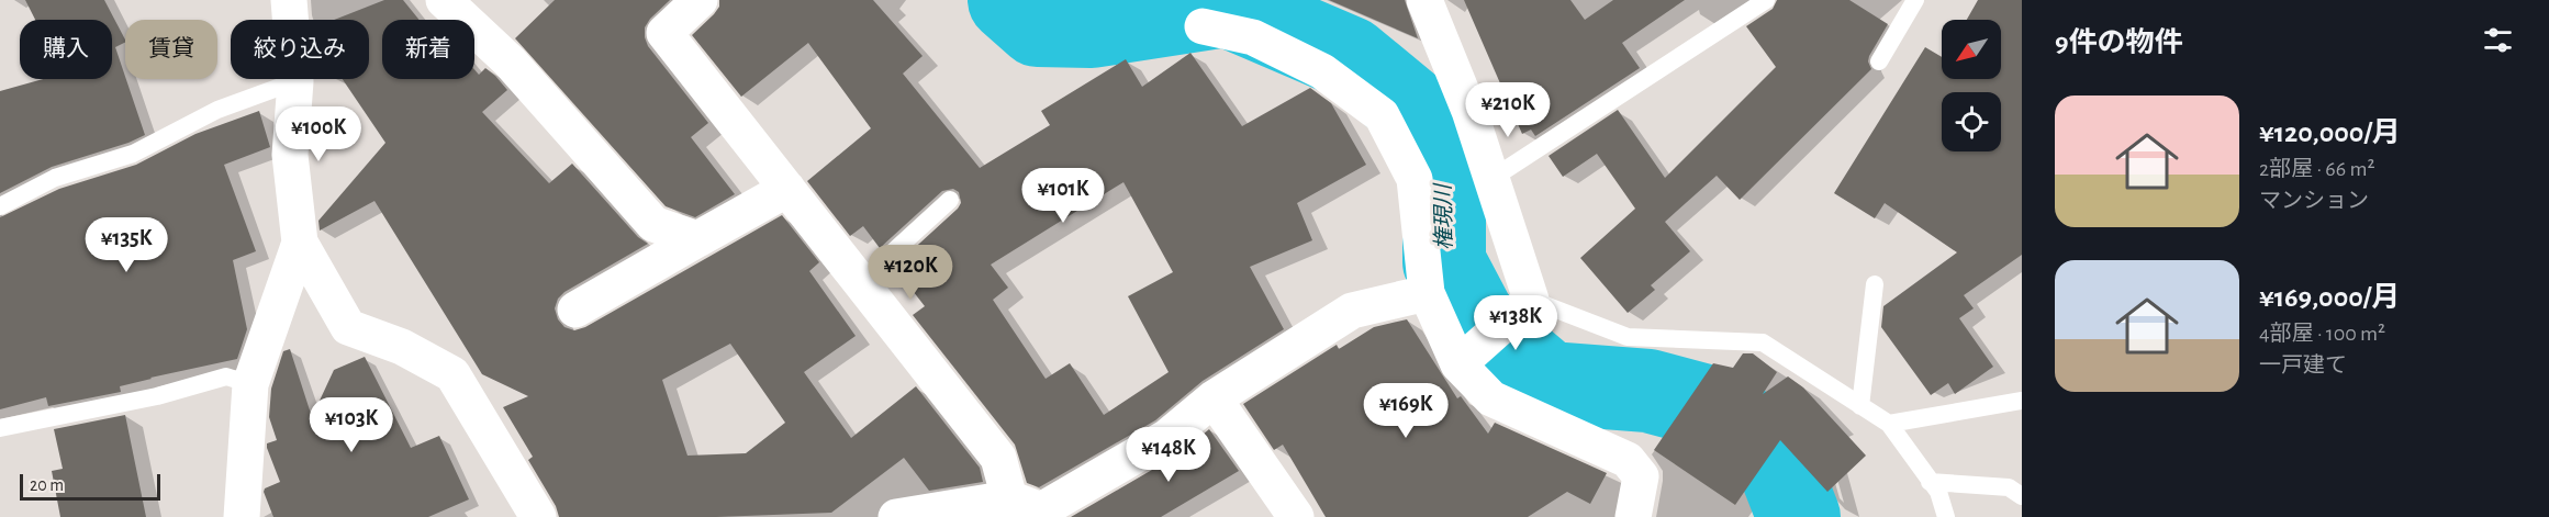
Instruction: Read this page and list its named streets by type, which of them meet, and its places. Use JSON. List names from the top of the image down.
{
  "water": ["権現川"],
  "scale_bar": "20 m",
  "north": "bottom left",
  "page": {
    "heading": "9件の物件",
    "chip": [
      "購入",
      "賃貸",
      "絞り込み",
      "新着"
    ],
    "list": [
      {
        "name": "¥120,000/月",
        "note": "2部屋 · 66 m² · マンション"
      },
      {
        "name": "¥169,000/月",
        "note": "4部屋 · 100 m² · 一戸建て"
      }
    ],
    "price": [
      "¥210K",
      "¥100K",
      "¥101K",
      "¥135K",
      "¥120K",
      "¥138K",
      "¥169K",
      "¥103K",
      "¥148K"
    ],
    "scale": "20 m"
  }
}
